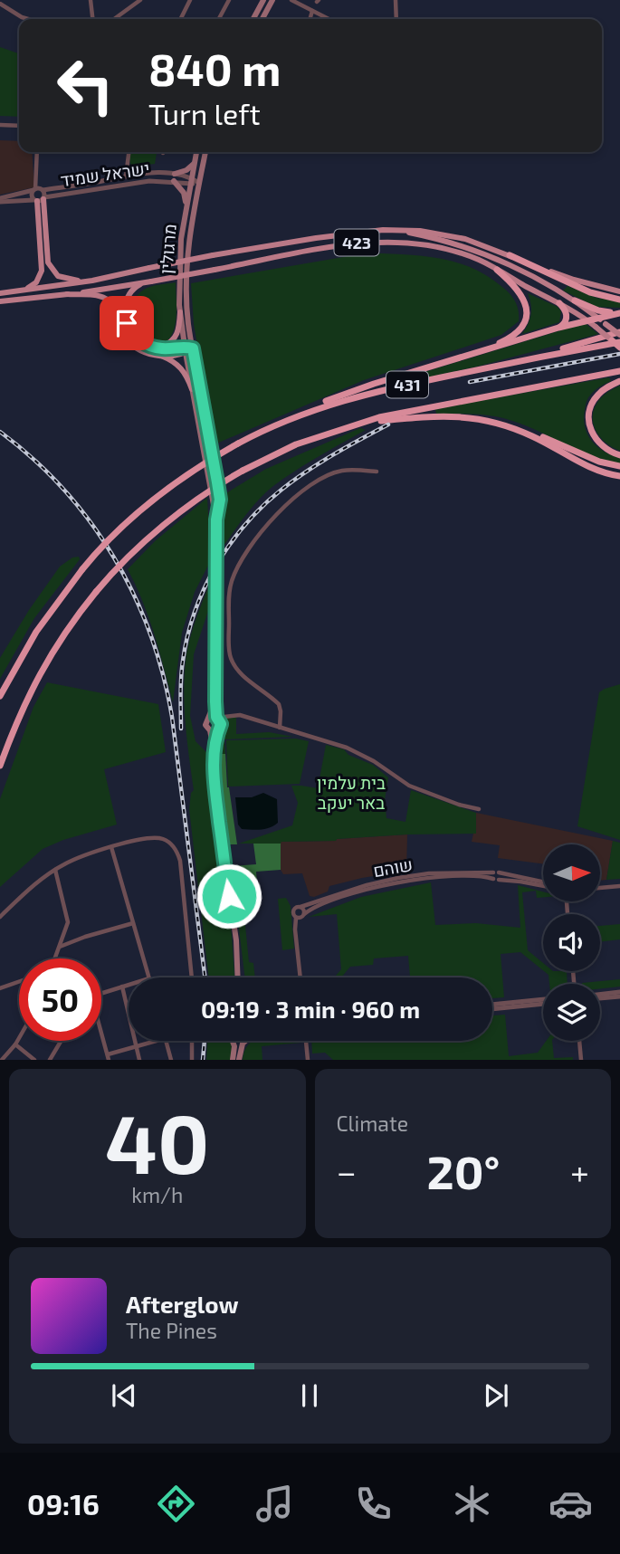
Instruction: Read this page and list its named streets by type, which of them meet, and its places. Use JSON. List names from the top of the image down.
{
  "streets": {
    "highway": ["431"],
    "main road": ["423", "מרגולין"],
    "street": ["ישראל שמיד", "שוהם"]
  },
  "crossings": [
    ["ישראל שמיד", "מרגולין"]
  ],
  "parks": ["בית עלמין באר יעקב"],
  "north": "right",
  "page": {
    "turn": ["840 m", "Turn left"],
    "limit": "50",
    "trip": "09:19 · 3 min · 960 m",
    "tile": [
      ["40", "km/h"],
      "Climate"
    ],
    "heat": ["−", "20°", "+"],
    "song": ["Afterglow", "The Pines"],
    "tabs": "09:16"
  }
}
